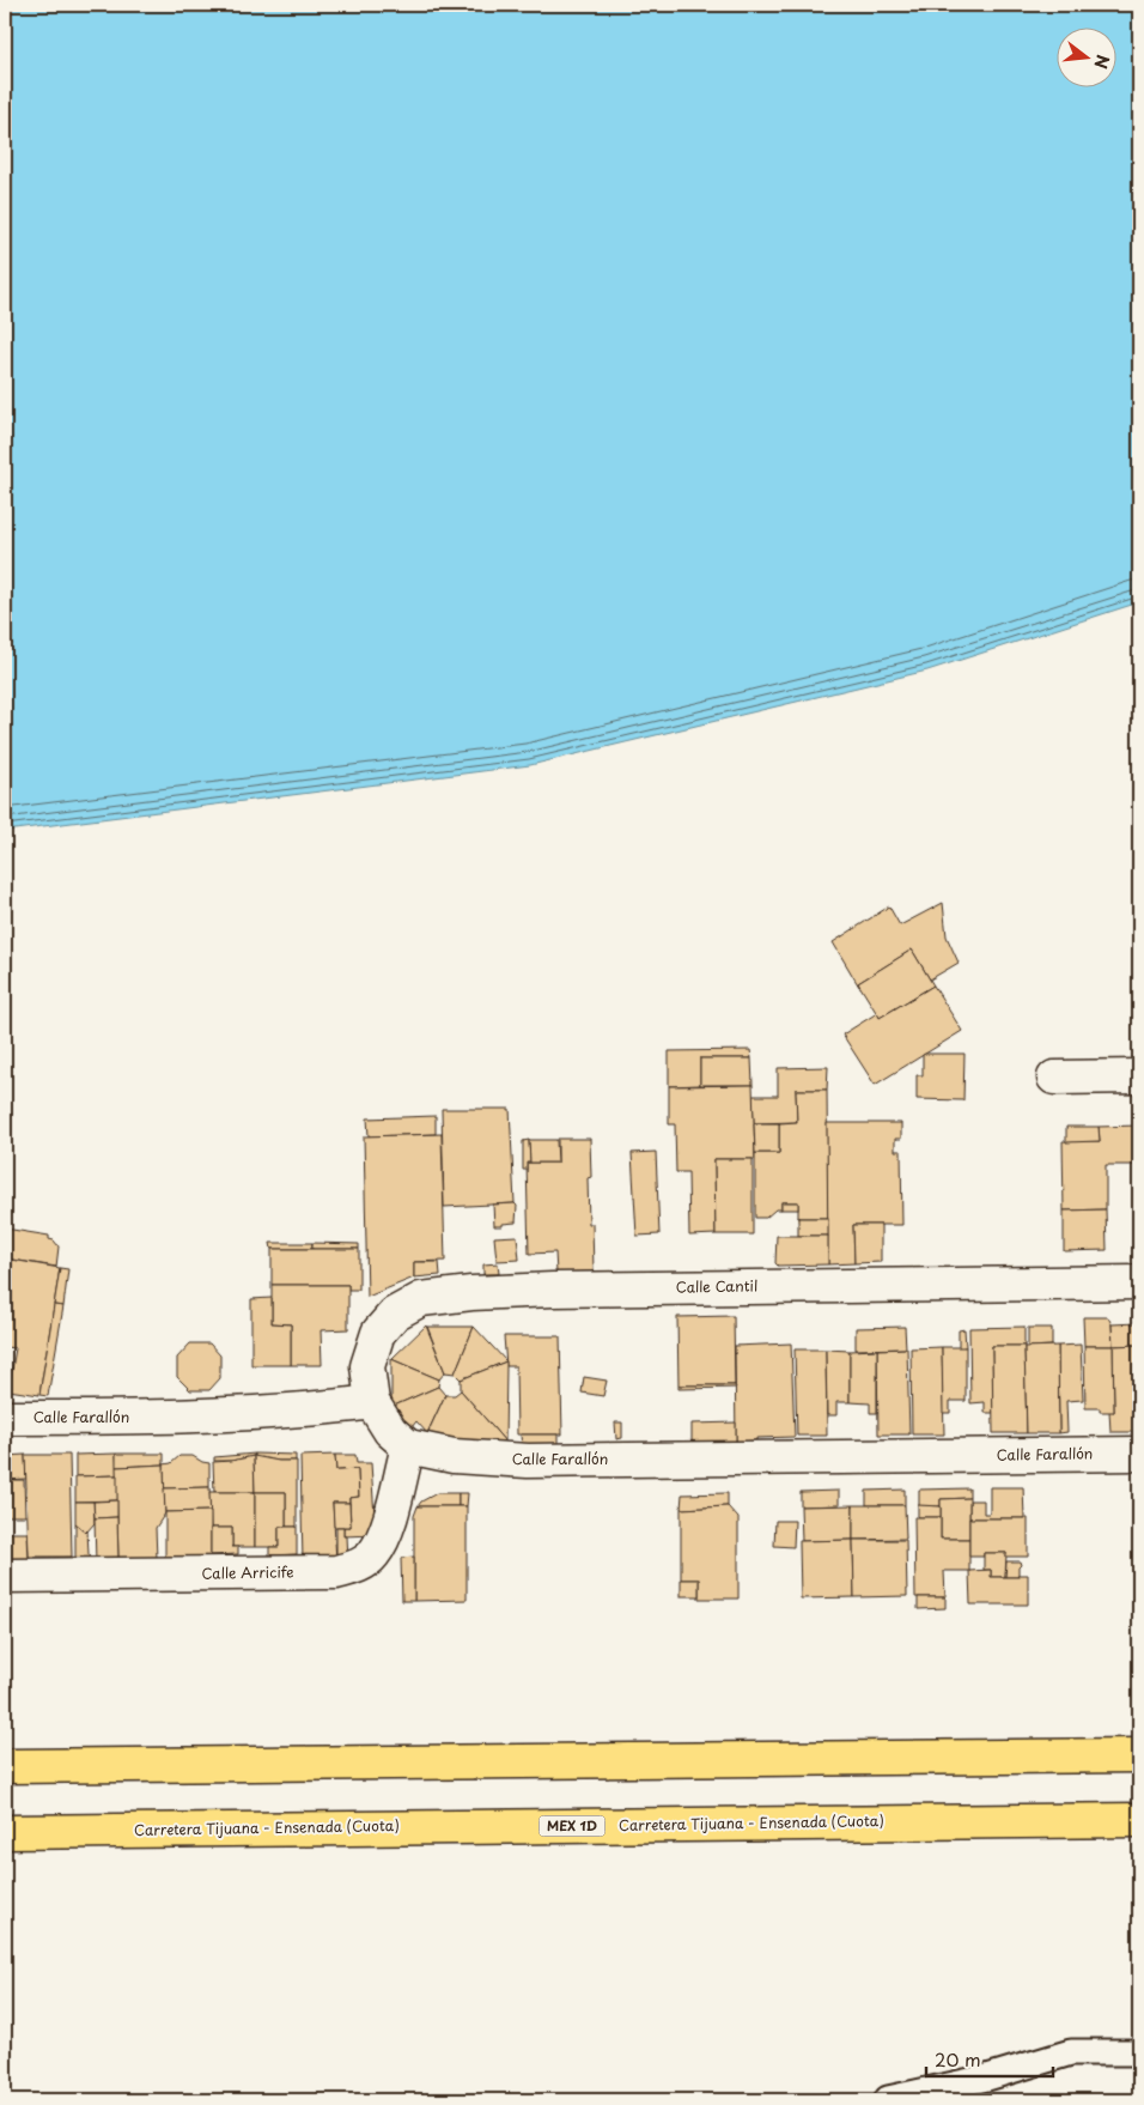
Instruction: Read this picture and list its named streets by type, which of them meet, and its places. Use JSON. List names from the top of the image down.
{
  "streets": {
    "highway": ["Carretera Tijuana - Ensenada (Cuota)", "MEX 1D"],
    "street": ["Calle Cantil", "Calle Farallón", "Calle Arricife"]
  },
  "crossings": [
    ["Calle Cantil", "Calle Farallón"],
    ["Calle Farallón", "Calle Arricife"]
  ],
  "scale_bar": "20 m",
  "north": "right"
}
